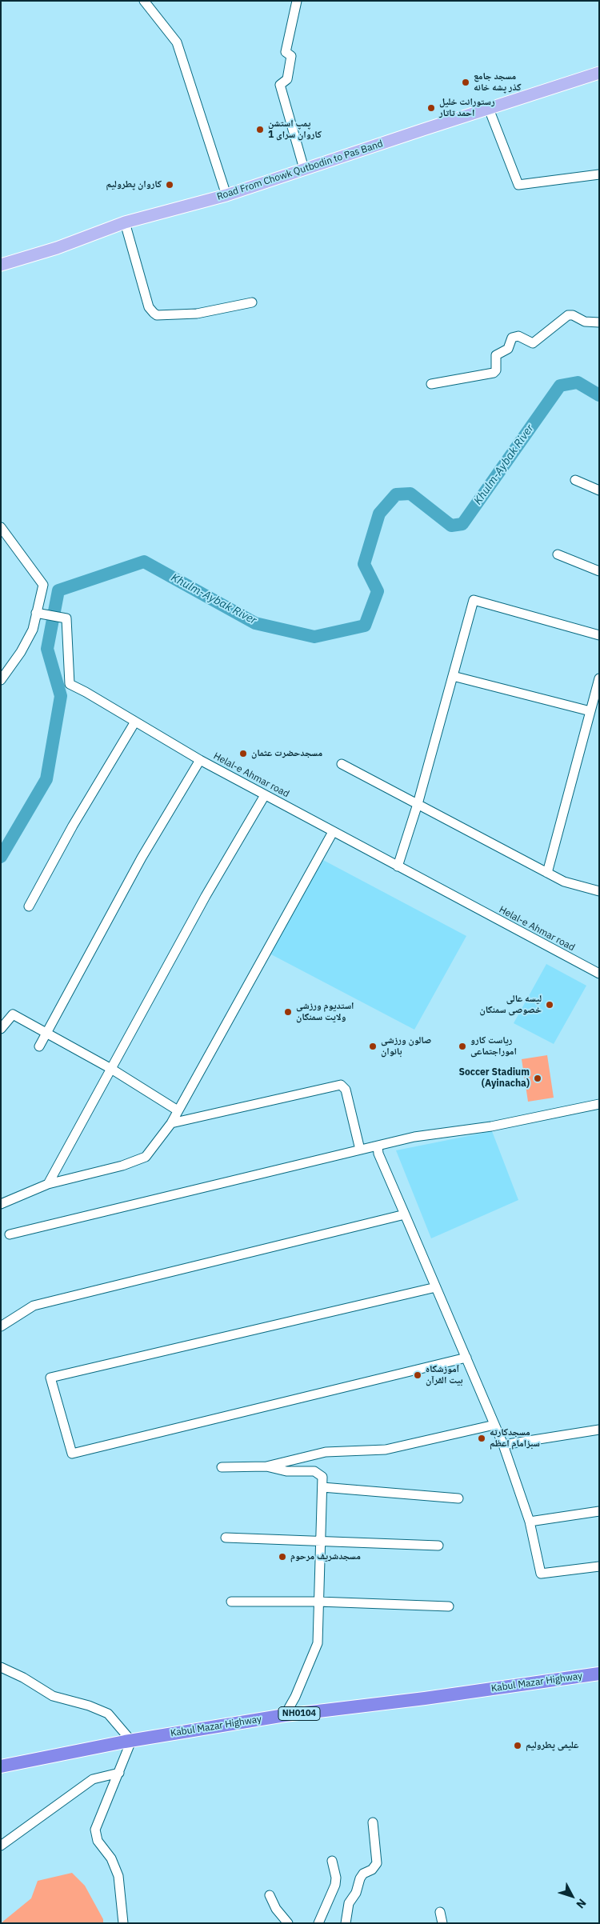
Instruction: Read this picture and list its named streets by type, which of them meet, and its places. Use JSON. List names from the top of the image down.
{
  "streets": {
    "highway": ["Kabul Mazar Highway", "NH0104"],
    "main road": ["Road From Chowk Qutbodin to Pas Band"],
    "street": ["Helal-e Ahmar road"]
  },
  "water": ["Khulm-Aybak River"],
  "places": [
    "مسجد جامع گذر پشه خانه",
    "رستورانت خلیل احمد تاتار",
    "پمپ استشن کاروان سرای 1",
    "کاروان پطرولیم",
    "مسجدحضرت عثمان",
    "لیسه عالی خصوصی سمنگان",
    "استدیوم ورزشی ولایت سمنگان",
    "صالون ورزشی بانوان",
    "ریاست کارو اموراجتماعی",
    "Soccer Stadium (Ayinacha)",
    "آموزشگاه بیت القرآن",
    "مسجدکارته سبزامام اعظم",
    "مسجدشریف مرحوم",
    "علیمی پطرولیم"
  ],
  "north": "bottom right"
}
